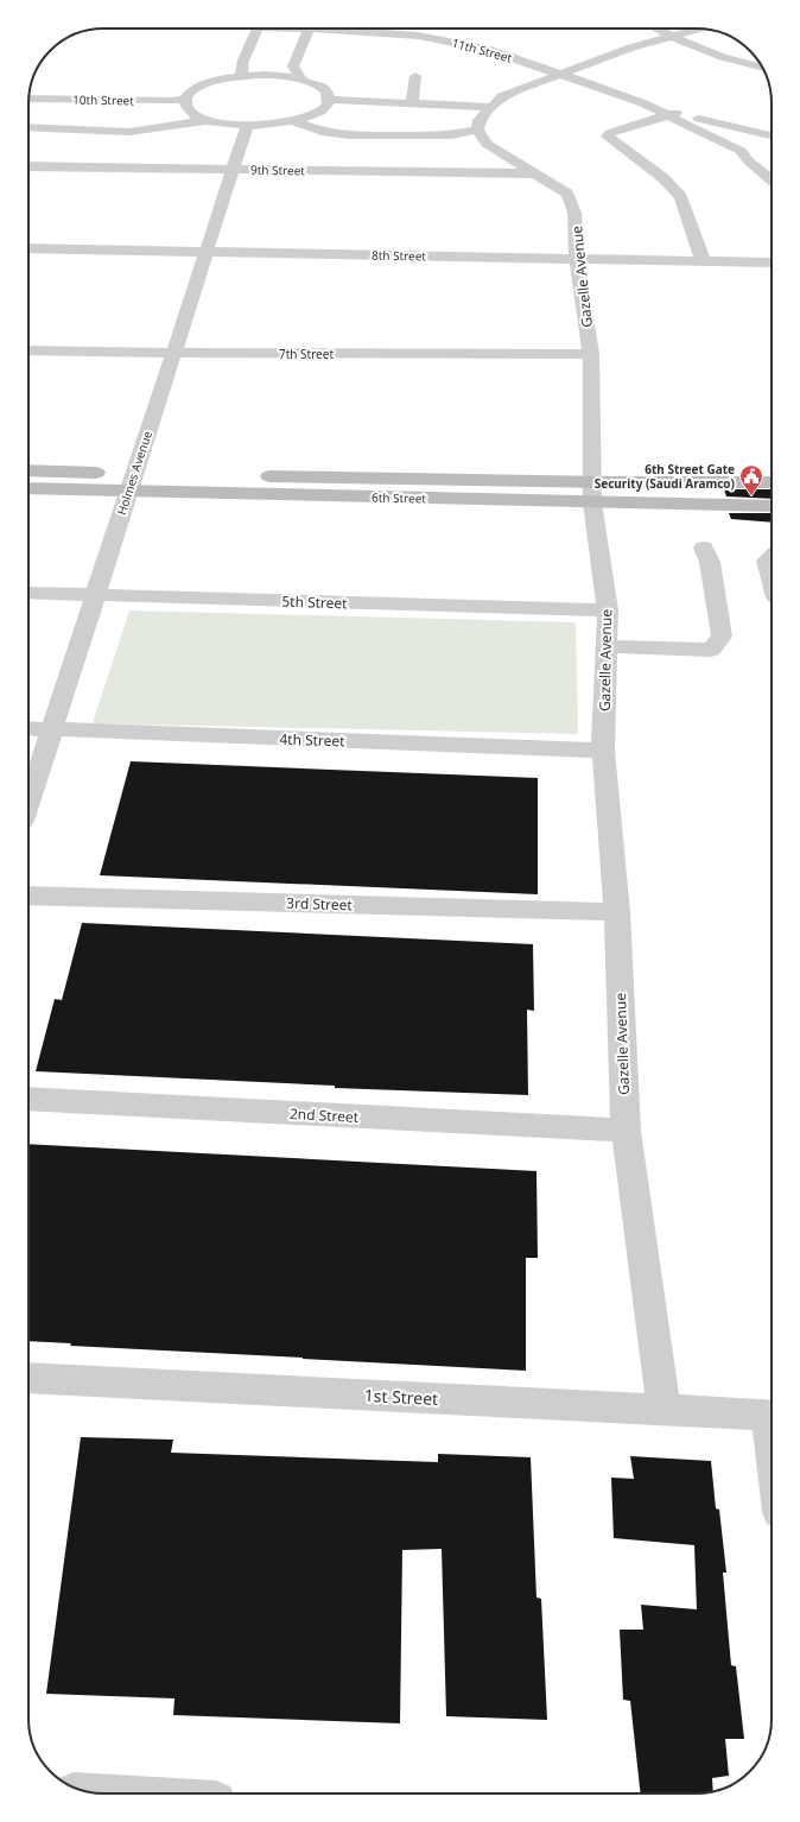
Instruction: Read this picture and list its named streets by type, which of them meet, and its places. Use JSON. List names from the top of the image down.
{
  "streets": {
    "main road": ["6th Street"],
    "street": [
      "11th Street",
      "10th Street",
      "9th Street",
      "8th Street",
      "Gazelle Avenue",
      "7th Street",
      "Holmes Avenue",
      "5th Street",
      "4th Street",
      "3rd Street",
      "2nd Street",
      "1st Street"
    ]
  },
  "crossings": [
    ["9th Street", "Gazelle Avenue"],
    ["9th Street", "Holmes Avenue"],
    ["8th Street", "Gazelle Avenue"],
    ["8th Street", "Holmes Avenue"],
    ["Gazelle Avenue", "7th Street"],
    ["Gazelle Avenue", "6th Street"],
    ["Gazelle Avenue", "5th Street"],
    ["Gazelle Avenue", "4th Street"],
    ["Gazelle Avenue", "3rd Street"],
    ["Gazelle Avenue", "2nd Street"],
    ["Gazelle Avenue", "1st Street"],
    ["7th Street", "Holmes Avenue"],
    ["Holmes Avenue", "6th Street"],
    ["Holmes Avenue", "5th Street"],
    ["Holmes Avenue", "4th Street"]
  ],
  "places": {
    "public building": ["6th Street Gate Security (Saudi Aramco)"]
  }
}
